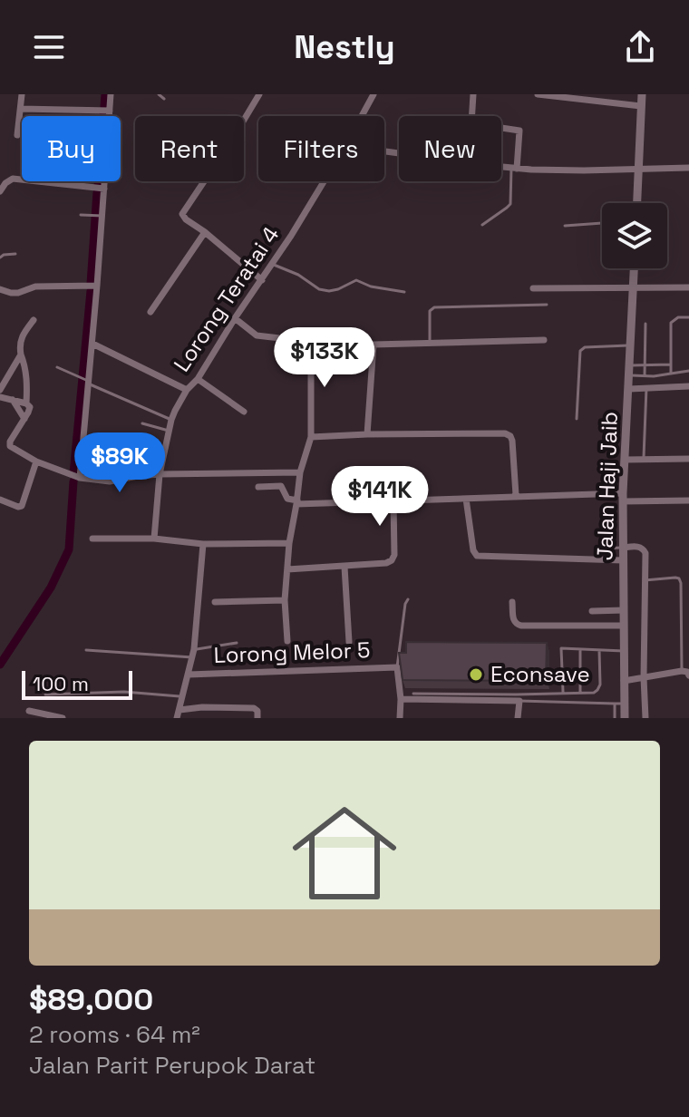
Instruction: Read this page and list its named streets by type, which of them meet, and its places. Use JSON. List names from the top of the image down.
{
  "streets": {
    "street": ["Lorong Teratai 4", "Jalan Haji Jaib", "Lorong Melor 5"]
  },
  "places": ["Econsave"],
  "scale_bar": "100 m",
  "page": {
    "header": "Nestly",
    "chip": [
      "Buy",
      "Rent",
      "Filters",
      "New"
    ],
    "price": ["$133K", "$89K", "$141K"],
    "scale": "100 m",
    "list": [
      {
        "name": "$89,000",
        "note": "2 rooms · 64 m² · Jalan Parit Perupok Darat"
      }
    ]
  }
}
